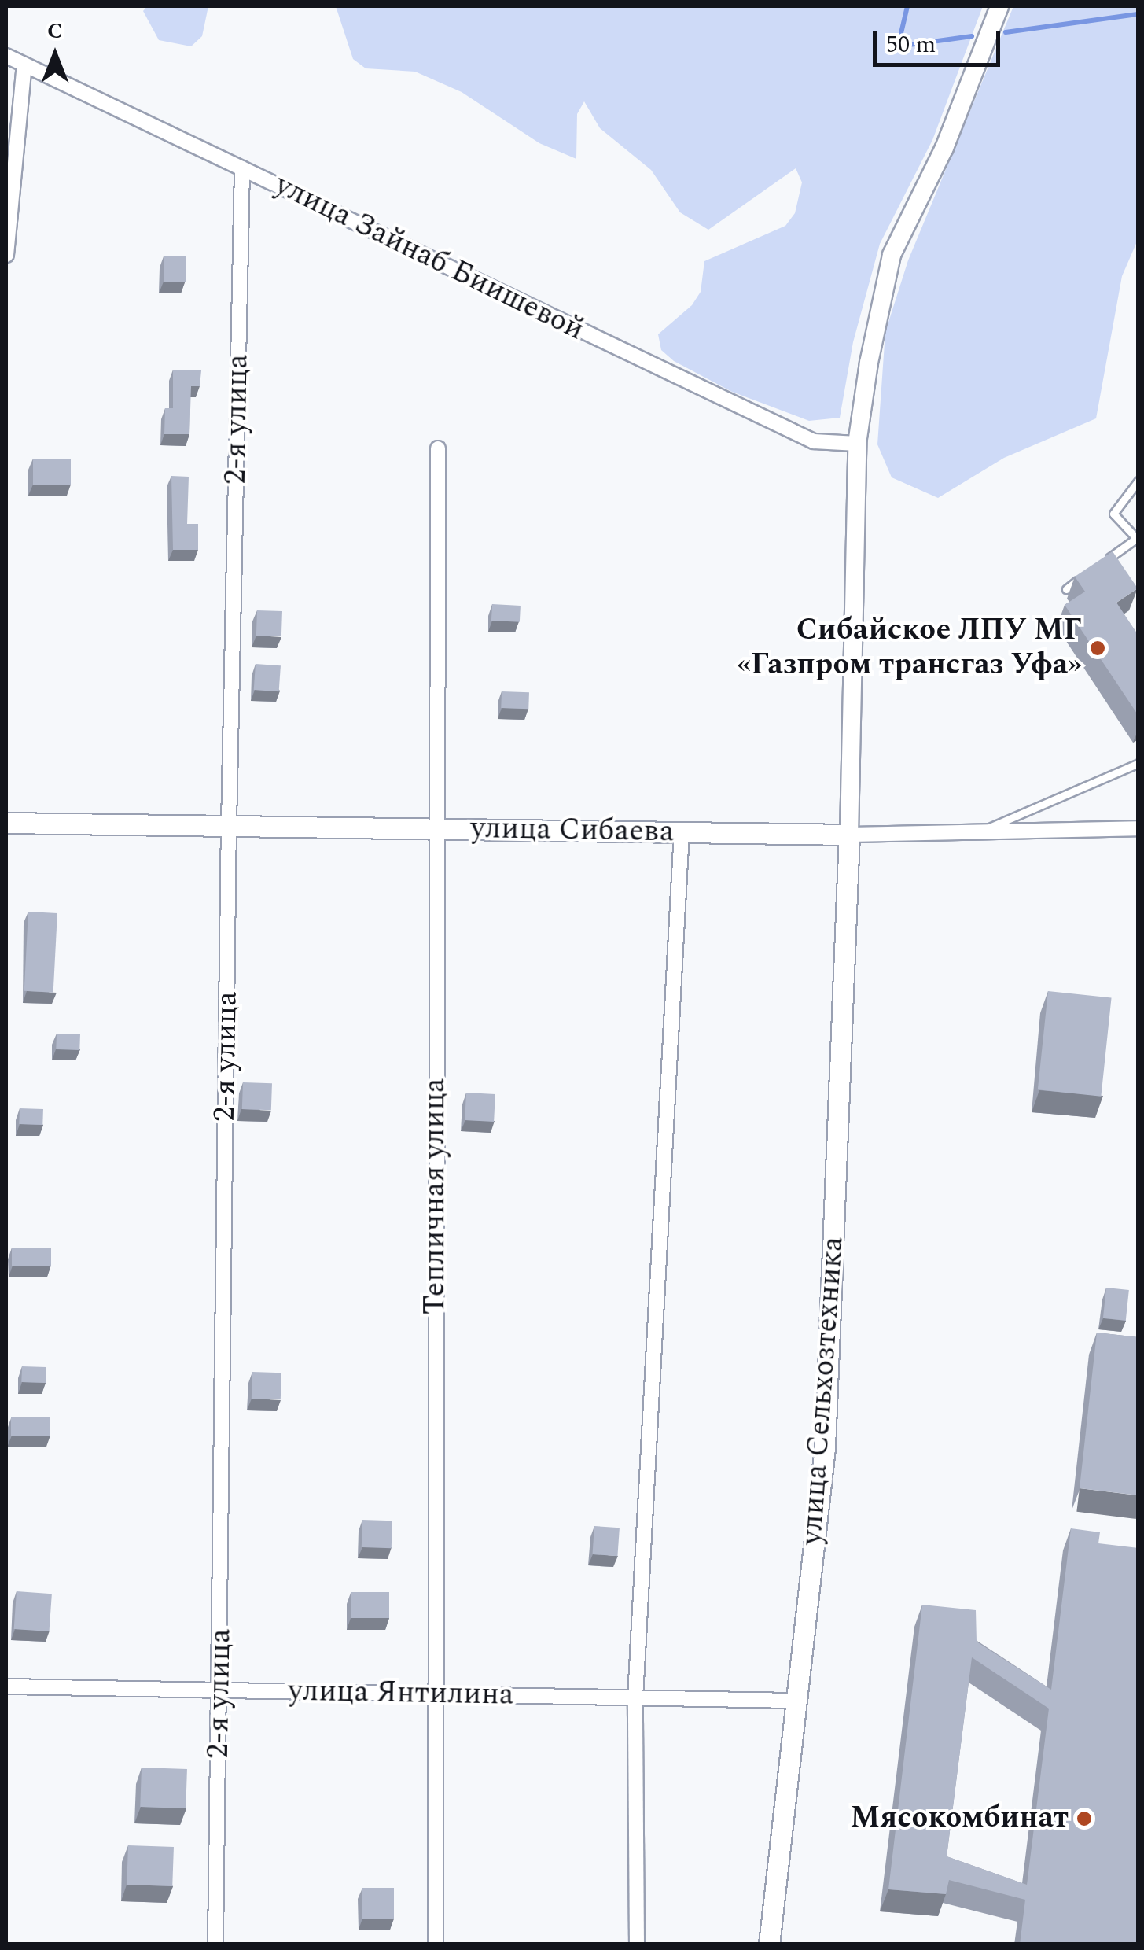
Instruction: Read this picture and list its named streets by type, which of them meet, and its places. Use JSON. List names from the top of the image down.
{
  "streets": {
    "main road": ["улица Сибаева", "улица Сельхозтехника"],
    "street": [
      "улица Зайнаб Биишевой",
      "2-я улица",
      "Тепличная улица",
      "улица Янтилина"
    ]
  },
  "crossings": [
    ["улица Зайнаб Биишевой", "2-я улица"],
    ["2-я улица", "улица Сибаева"],
    ["2-я улица", "улица Янтилина"],
    ["улица Сибаева", "Тепличная улица"],
    ["улица Сибаева", "улица Сельхозтехника"],
    ["Тепличная улица", "улица Янтилина"],
    ["улица Сельхозтехника", "улица Янтилина"]
  ],
  "places": ["Сибайское ЛПУ МГ «Газпром трансгаз Уфа»", "Мясокомбинат"],
  "scale_bar": "50 m",
  "north": "top"
}
